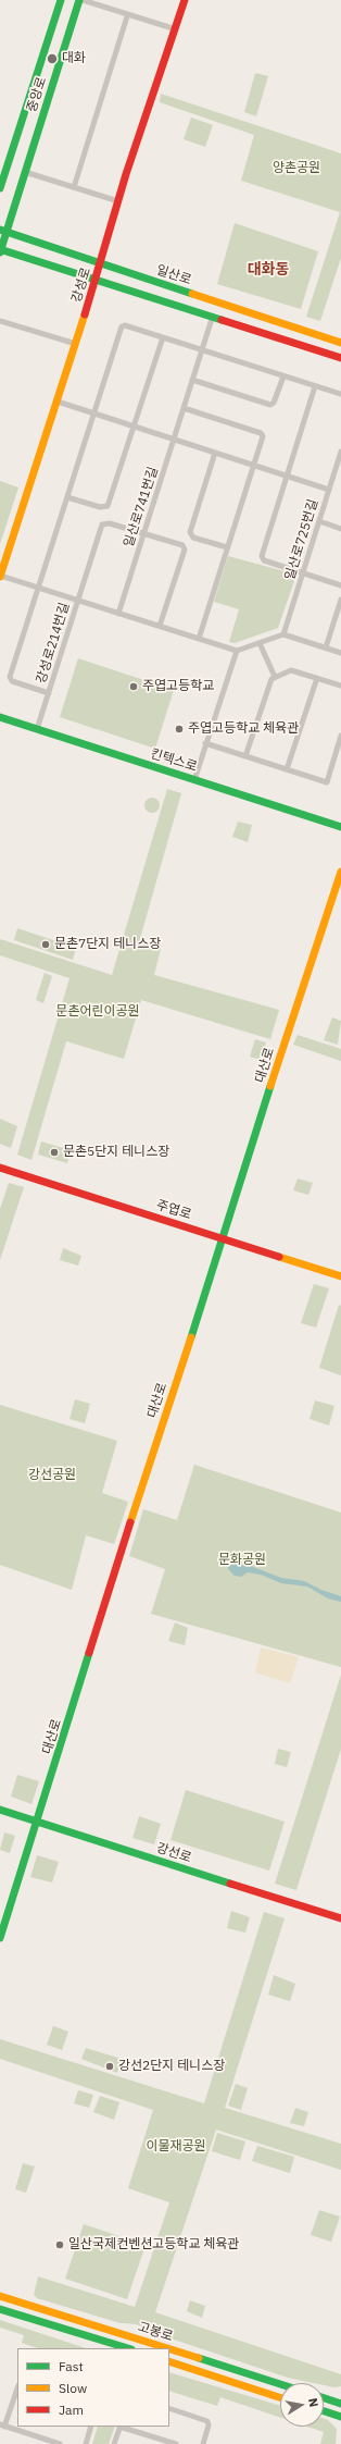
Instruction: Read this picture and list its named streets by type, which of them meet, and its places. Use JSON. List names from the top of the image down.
{
  "streets": {
    "main road": [
      "중앙로",
      "일산로",
      "강성로",
      "킨텍스로",
      "대산로",
      "주엽로",
      "강선로",
      "고봉로"
    ],
    "street": ["일산로741번길", "일산로725번길", "강성로214번길"]
  },
  "crossings": [
    ["중앙로", "일산로"],
    ["중앙로", "강성로"],
    ["일산로", "강성로"],
    ["강성로", "강성로214번길"],
    ["일산로741번길", "강성로214번길"],
    ["강성로214번길", "킨텍스로"],
    ["대산로", "주엽로"],
    ["대산로", "강선로"]
  ],
  "districts": ["대화동"],
  "parks": [
    "양촌공원",
    "문촌어린이공원",
    "강선공원",
    "문화공원",
    "이물재공원"
  ],
  "places": [
    "대화",
    "주엽고등학교",
    "주엽고등학교 체육관",
    "문촌7단지 테니스장",
    "문촌5단지 테니스장",
    "강선2단지 테니스장",
    "일산국제컨벤션고등학교 체육관"
  ],
  "legend": ["Fast", "Slow", "Jam"],
  "north": "right"
}
